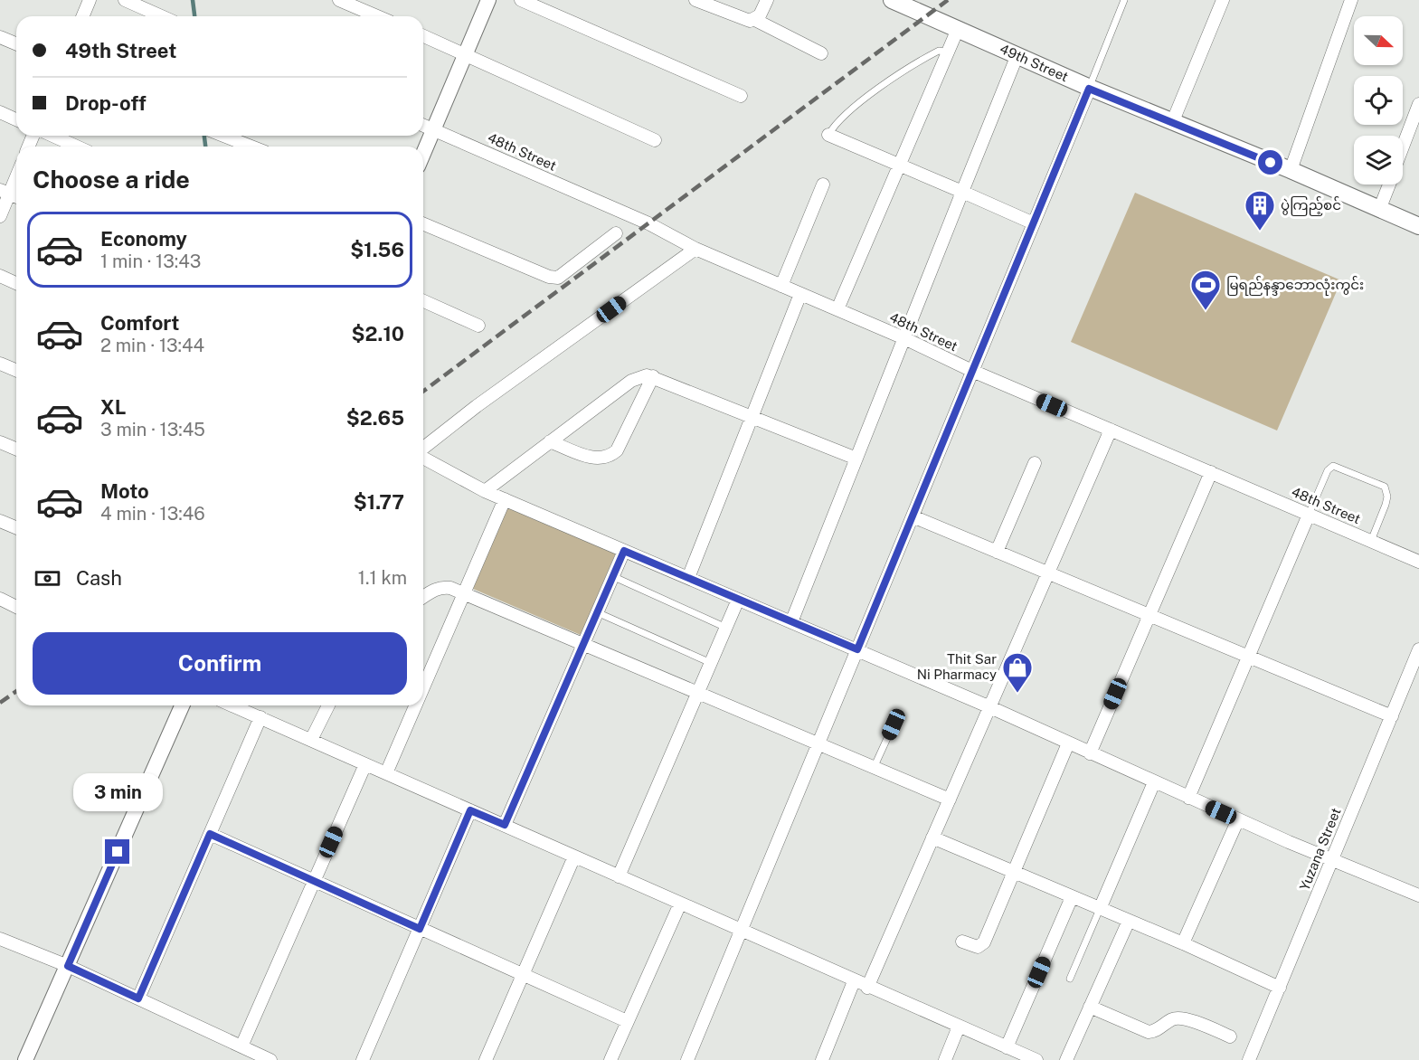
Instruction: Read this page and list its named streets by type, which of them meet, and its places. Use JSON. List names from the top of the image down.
{
  "streets": {
    "main road": ["49th Street"],
    "street": ["48th Street", "Yuzana Street"]
  },
  "places": {
    "building": ["ပွဲကြည့်စင်"],
    "sports": ["မြရည်နန္ဒာဘောလုံးကွင်း"],
    "shop": ["Thit Sar Ni Pharmacy"]
  },
  "north": "right",
  "page": {
    "banner": ["49th Street", "Drop-off"],
    "heading": "Choose a ride",
    "list": [
      {
        "name": "Economy",
        "note": "1 min · 13:43",
        "value": "$1.56"
      },
      {
        "name": "Comfort",
        "note": "2 min · 13:44",
        "value": "$2.10"
      },
      {
        "name": "XL",
        "note": "3 min · 13:45",
        "value": "$2.65"
      },
      {
        "name": "Moto",
        "note": "4 min · 13:46",
        "value": "$1.77"
      }
    ],
    "pay": ["Cash", "1.1 km"],
    "buttons": "Confirm",
    "bubble": "3 min"
  }
}
